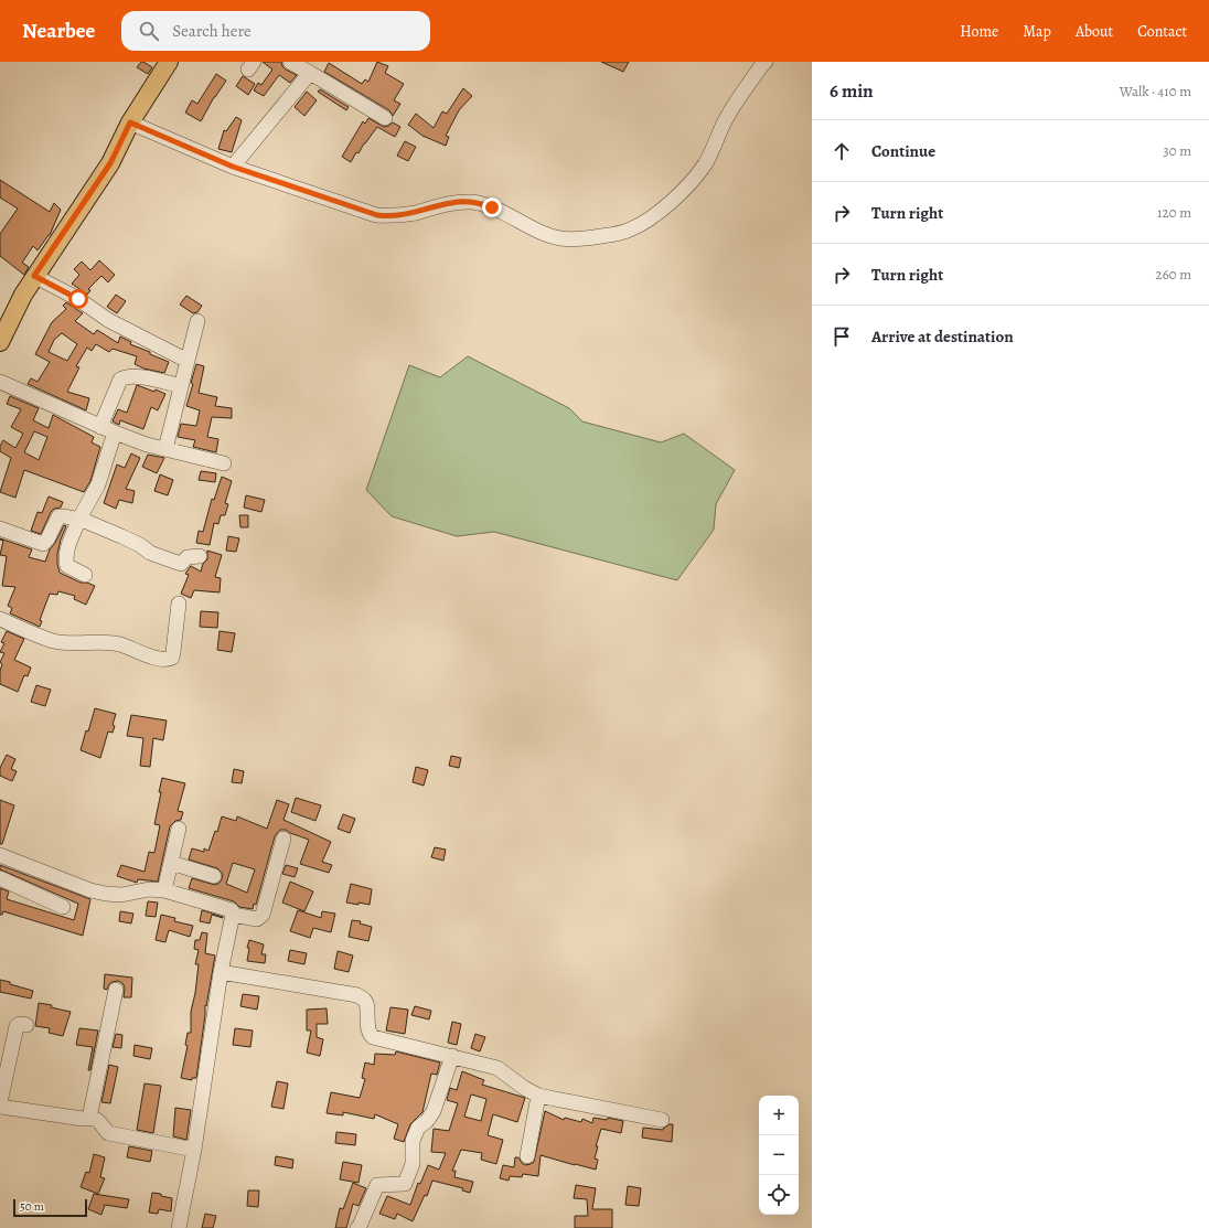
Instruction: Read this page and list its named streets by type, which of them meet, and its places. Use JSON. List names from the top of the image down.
{
  "scale_bar": "50 m",
  "page": {
    "header": "Nearbee",
    "search": "Search here",
    "nav": [
      "Home",
      "Map",
      "About",
      "Contact"
    ],
    "heading": ["6 min", "Walk · 410 m"],
    "list": [
      ["Continue", "30 m"],
      ["Turn right", "120 m"],
      ["Turn right", "260 m"],
      "Arrive at destination"
    ],
    "map_buttons": ["+", "−"],
    "scale": "50 m"
  }
}
